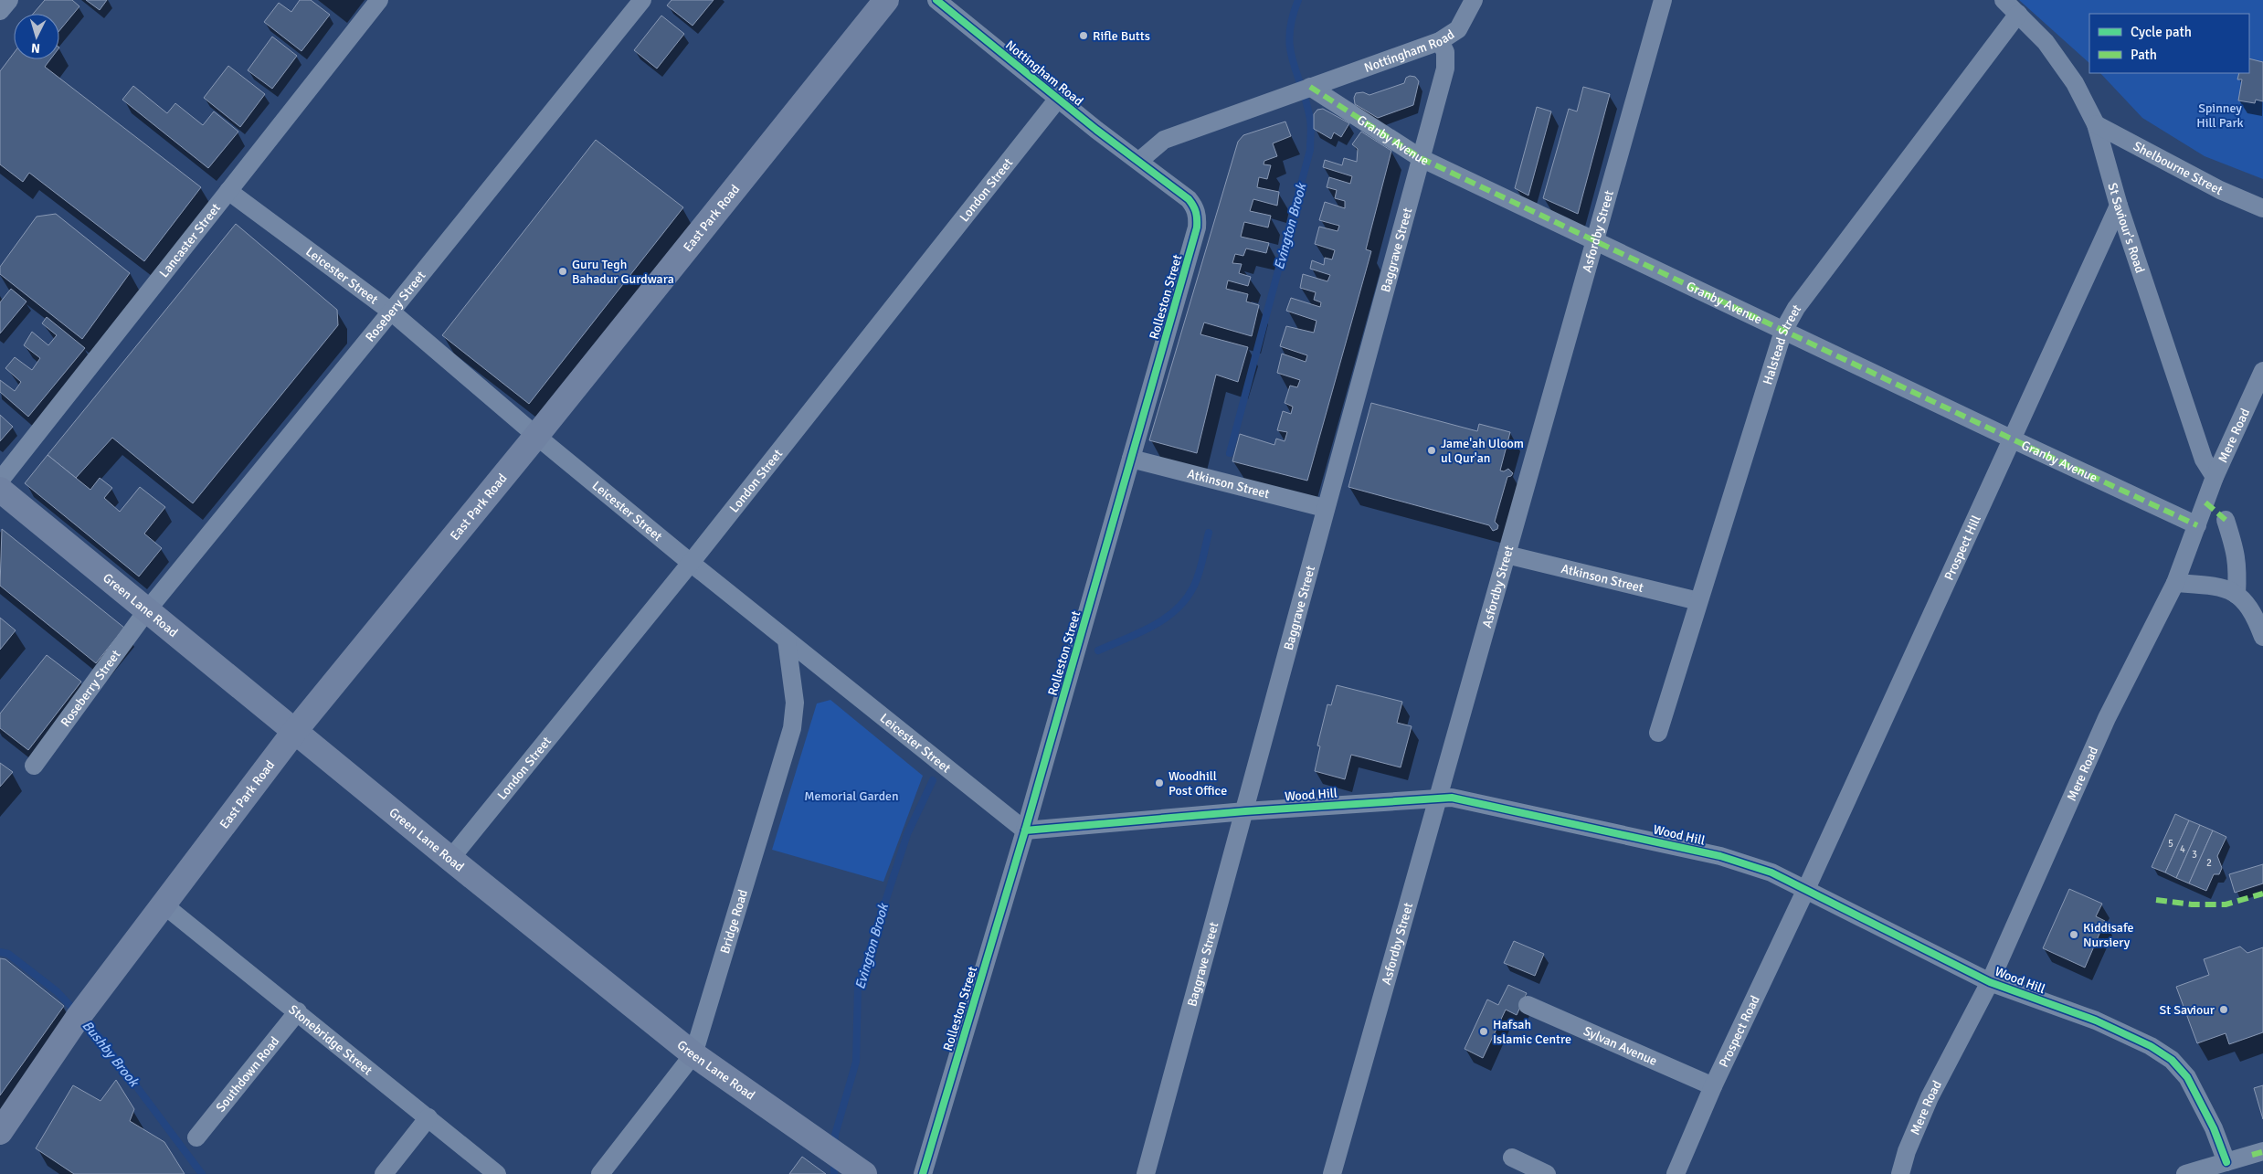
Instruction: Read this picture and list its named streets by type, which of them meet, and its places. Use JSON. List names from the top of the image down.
{
  "streets": {
    "main road": ["East Park Road", "Green Lane Road"],
    "street": [
      "Nottingham Road",
      "Granby Avenue",
      "Shelbourne Street",
      "London Street",
      "St Saviour's Road",
      "Asfordby Street",
      "Lancaster Street",
      "Baggrave Street",
      "Leicester Street",
      "Rolleston Street",
      "Rosebery Street",
      "Halstead Street",
      "Mere Road",
      "Atkinson Street",
      "Prospect Hill",
      "Roseberry Street",
      "Wood Hill",
      "Bridge Road",
      "Prospect Road",
      "Stonebridge Street",
      "Sylvan Avenue",
      "Southdown Road"
    ]
  },
  "crossings": [
    ["Nottingham Road", "Granby Avenue"],
    ["Nottingham Road", "London Street"],
    ["Nottingham Road", "Baggrave Street"],
    ["Nottingham Road", "Rolleston Street"],
    ["Granby Avenue", "Asfordby Street"],
    ["Granby Avenue", "Baggrave Street"],
    ["Granby Avenue", "Halstead Street"],
    ["Granby Avenue", "Mere Road"],
    ["Granby Avenue", "Prospect Hill"],
    ["Shelbourne Street", "St Saviour's Road"],
    ["London Street", "Leicester Street"],
    ["London Street", "Green Lane Road"],
    ["East Park Road", "Leicester Street"],
    ["East Park Road", "Green Lane Road"],
    ["East Park Road", "Stonebridge Street"],
    ["St Saviour's Road", "Halstead Street"],
    ["St Saviour's Road", "Mere Road"],
    ["St Saviour's Road", "Prospect Hill"],
    ["Asfordby Street", "Atkinson Street"],
    ["Asfordby Street", "Wood Hill"],
    ["Lancaster Street", "Leicester Street"],
    ["Baggrave Street", "Atkinson Street"],
    ["Baggrave Street", "Wood Hill"],
    ["Leicester Street", "Rolleston Street"],
    ["Leicester Street", "Rosebery Street"],
    ["Leicester Street", "Wood Hill"],
    ["Leicester Street", "Bridge Road"],
    ["Rolleston Street", "Atkinson Street"],
    ["Rolleston Street", "Wood Hill"],
    ["Rosebery Street", "Green Lane Road"],
    ["Rosebery Street", "Roseberry Street"],
    ["Halstead Street", "Atkinson Street"],
    ["Mere Road", "Wood Hill"],
    ["Prospect Hill", "Wood Hill"],
    ["Prospect Hill", "Prospect Road"],
    ["Green Lane Road", "Roseberry Street"],
    ["Green Lane Road", "Bridge Road"],
    ["Wood Hill", "Prospect Road"],
    ["Prospect Road", "Sylvan Avenue"],
    ["Stonebridge Street", "Southdown Road"]
  ],
  "water": ["Evington Brook", "Bushby Brook"],
  "parks": ["Spinney Hill Park", "Memorial Garden"],
  "places": [
    "Rifle Butts",
    "Guru Tegh Bahadur Gurdwara",
    "Jame'ah Uloom ul Qur'an",
    "Woodhill Post Office",
    "Kiddisafe Nursiery",
    "St Saviour",
    "Hafsah Islamic Centre"
  ],
  "house_numbers": [
    "5",
    "4",
    "3",
    "2"
  ],
  "legend": ["Cycle path", "Path"],
  "north": "bottom"
}
